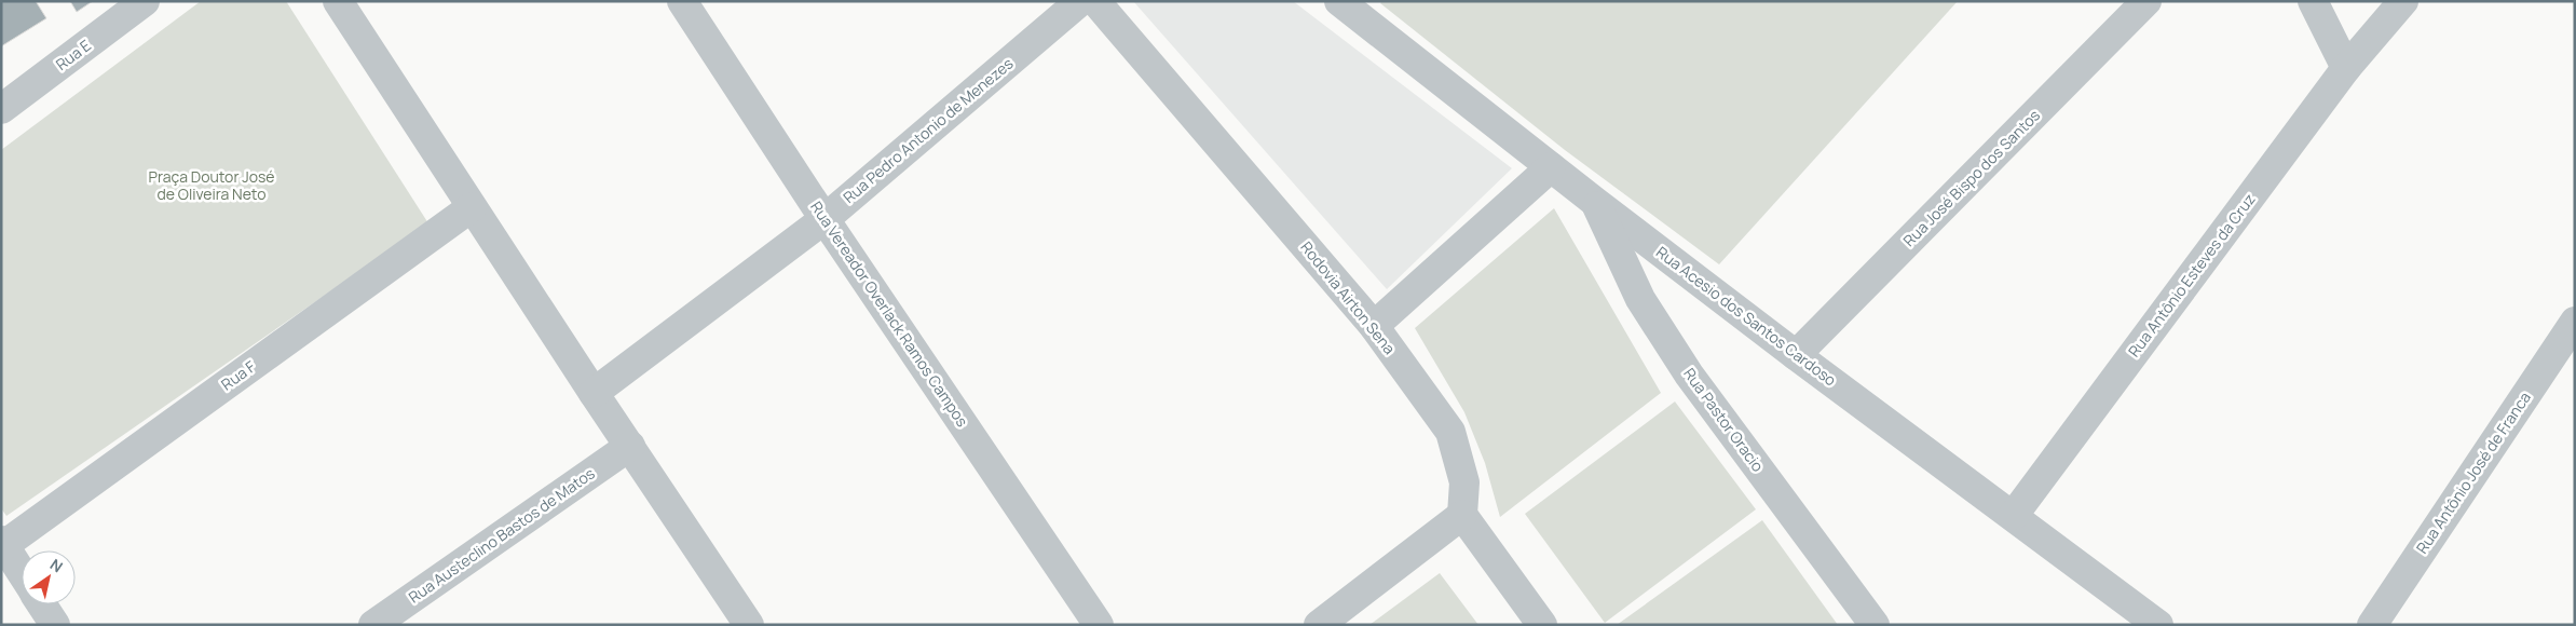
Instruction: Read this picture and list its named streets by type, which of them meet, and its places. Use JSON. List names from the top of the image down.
{
  "streets": {
    "street": [
      "Rua E",
      "Rua Pedro Antonio de Menezes",
      "Rua José Bispo dos Santos",
      "Rua Antônio Esteves da Cruz",
      "Rodovia Airton Sena",
      "Rua Vereador Overlack Ramos Campos",
      "Rua Acesio dos Santos Cardoso",
      "Rua F",
      "Rua Pastor Oracio",
      "Rua Antônio José de Franca",
      "Rua Austeclino Bastos de Matos"
    ]
  },
  "crossings": [
    ["Rua Pedro Antonio de Menezes", "Rua Vereador Overlack Ramos Campos"],
    ["Rua José Bispo dos Santos", "Rua Acesio dos Santos Cardoso"],
    ["Rua Antônio Esteves da Cruz", "Rua Acesio dos Santos Cardoso"],
    ["Rua Acesio dos Santos Cardoso", "Rua Pastor Oracio"]
  ],
  "parks": ["Praça Doutor José de Oliveira Neto"],
  "north": "top right"
}
